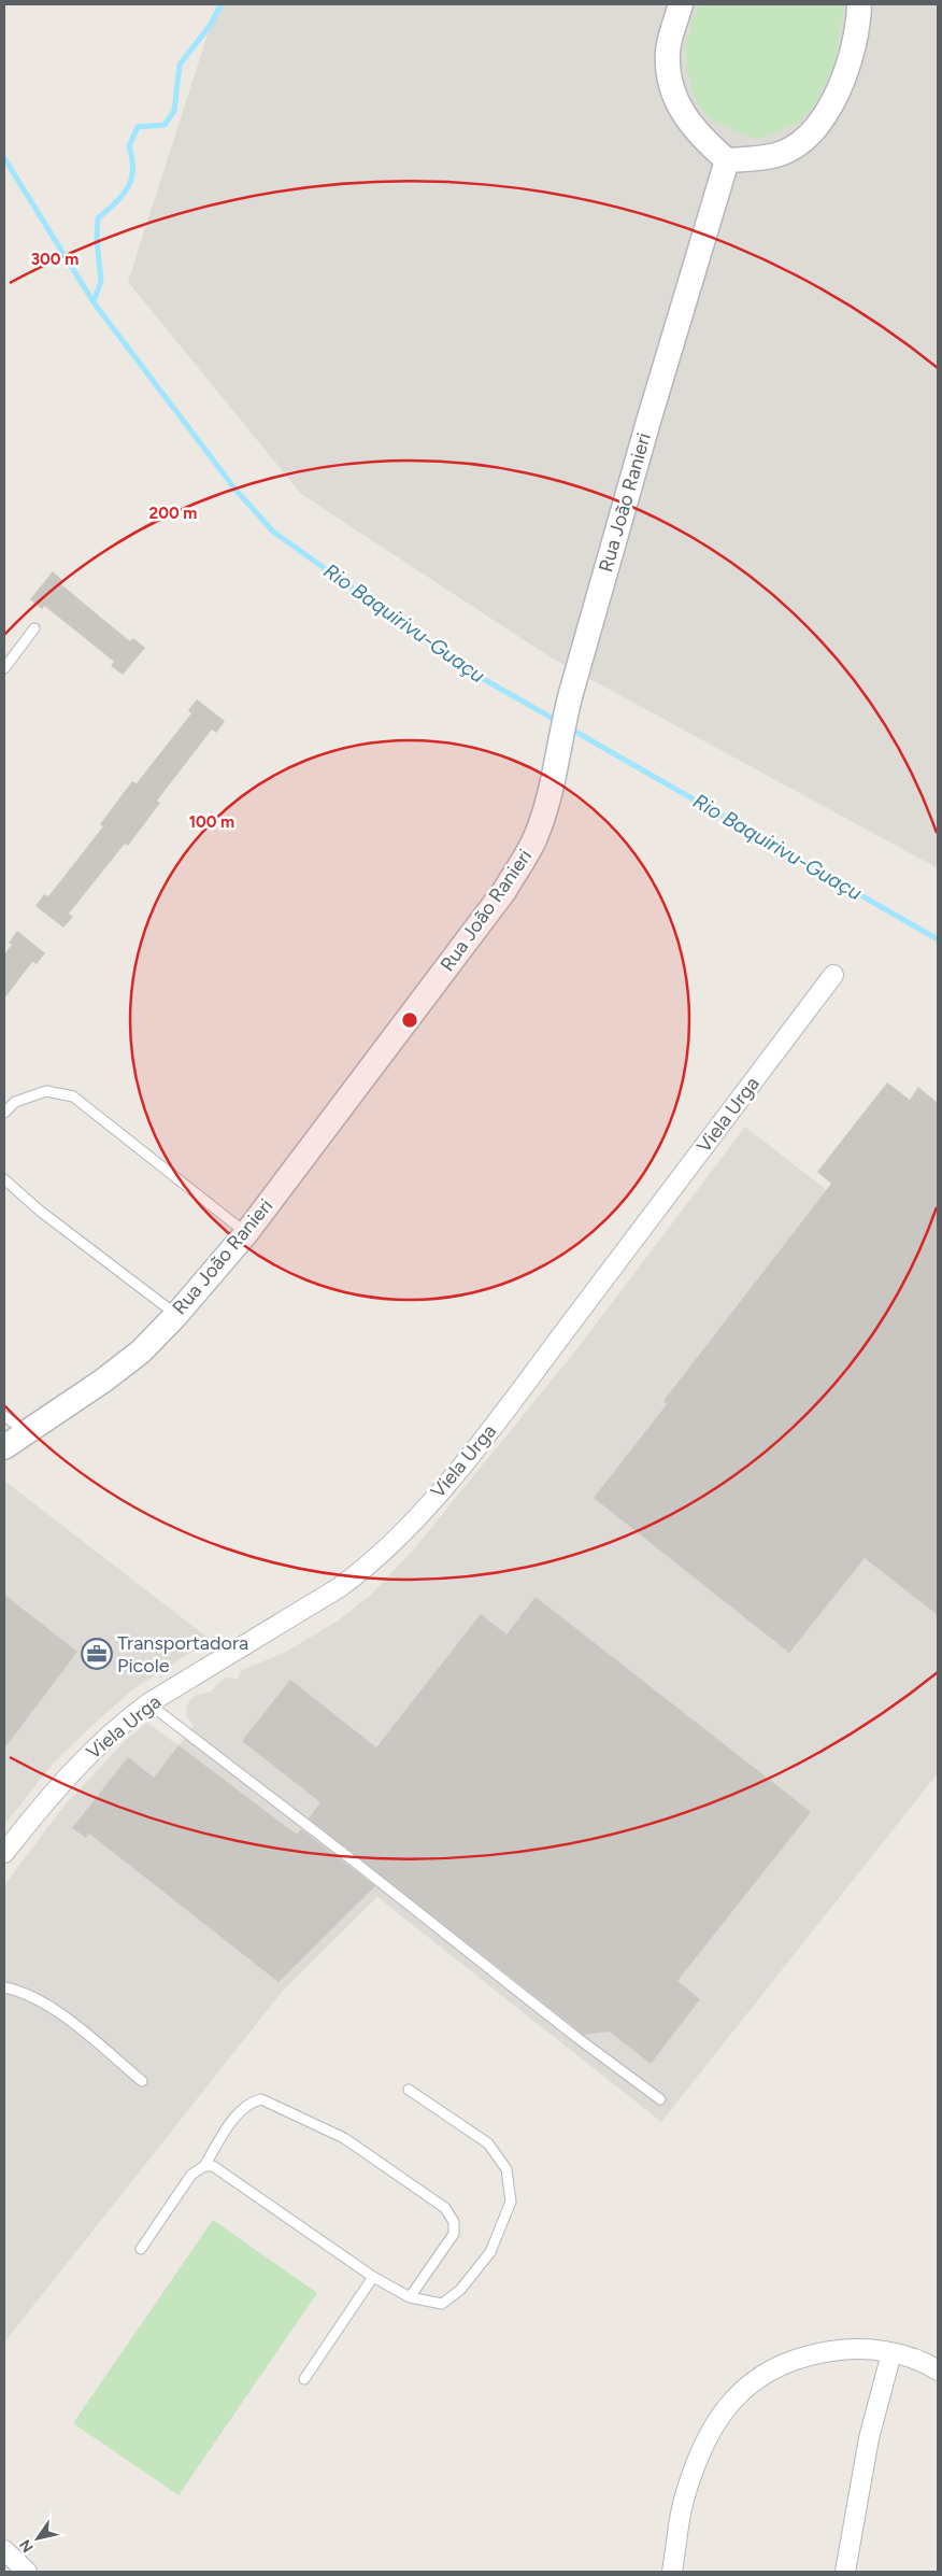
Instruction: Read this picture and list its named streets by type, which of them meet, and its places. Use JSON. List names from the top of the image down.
{
  "streets": {
    "street": ["Rua João Ranieri", "Viela Urga"]
  },
  "water": ["Rio Baquirivu-Guaçu"],
  "places": {
    "office": ["Transportadora Picole"]
  },
  "north": "bottom left",
  "rings": ["300 m", "200 m", "100 m"]
}
